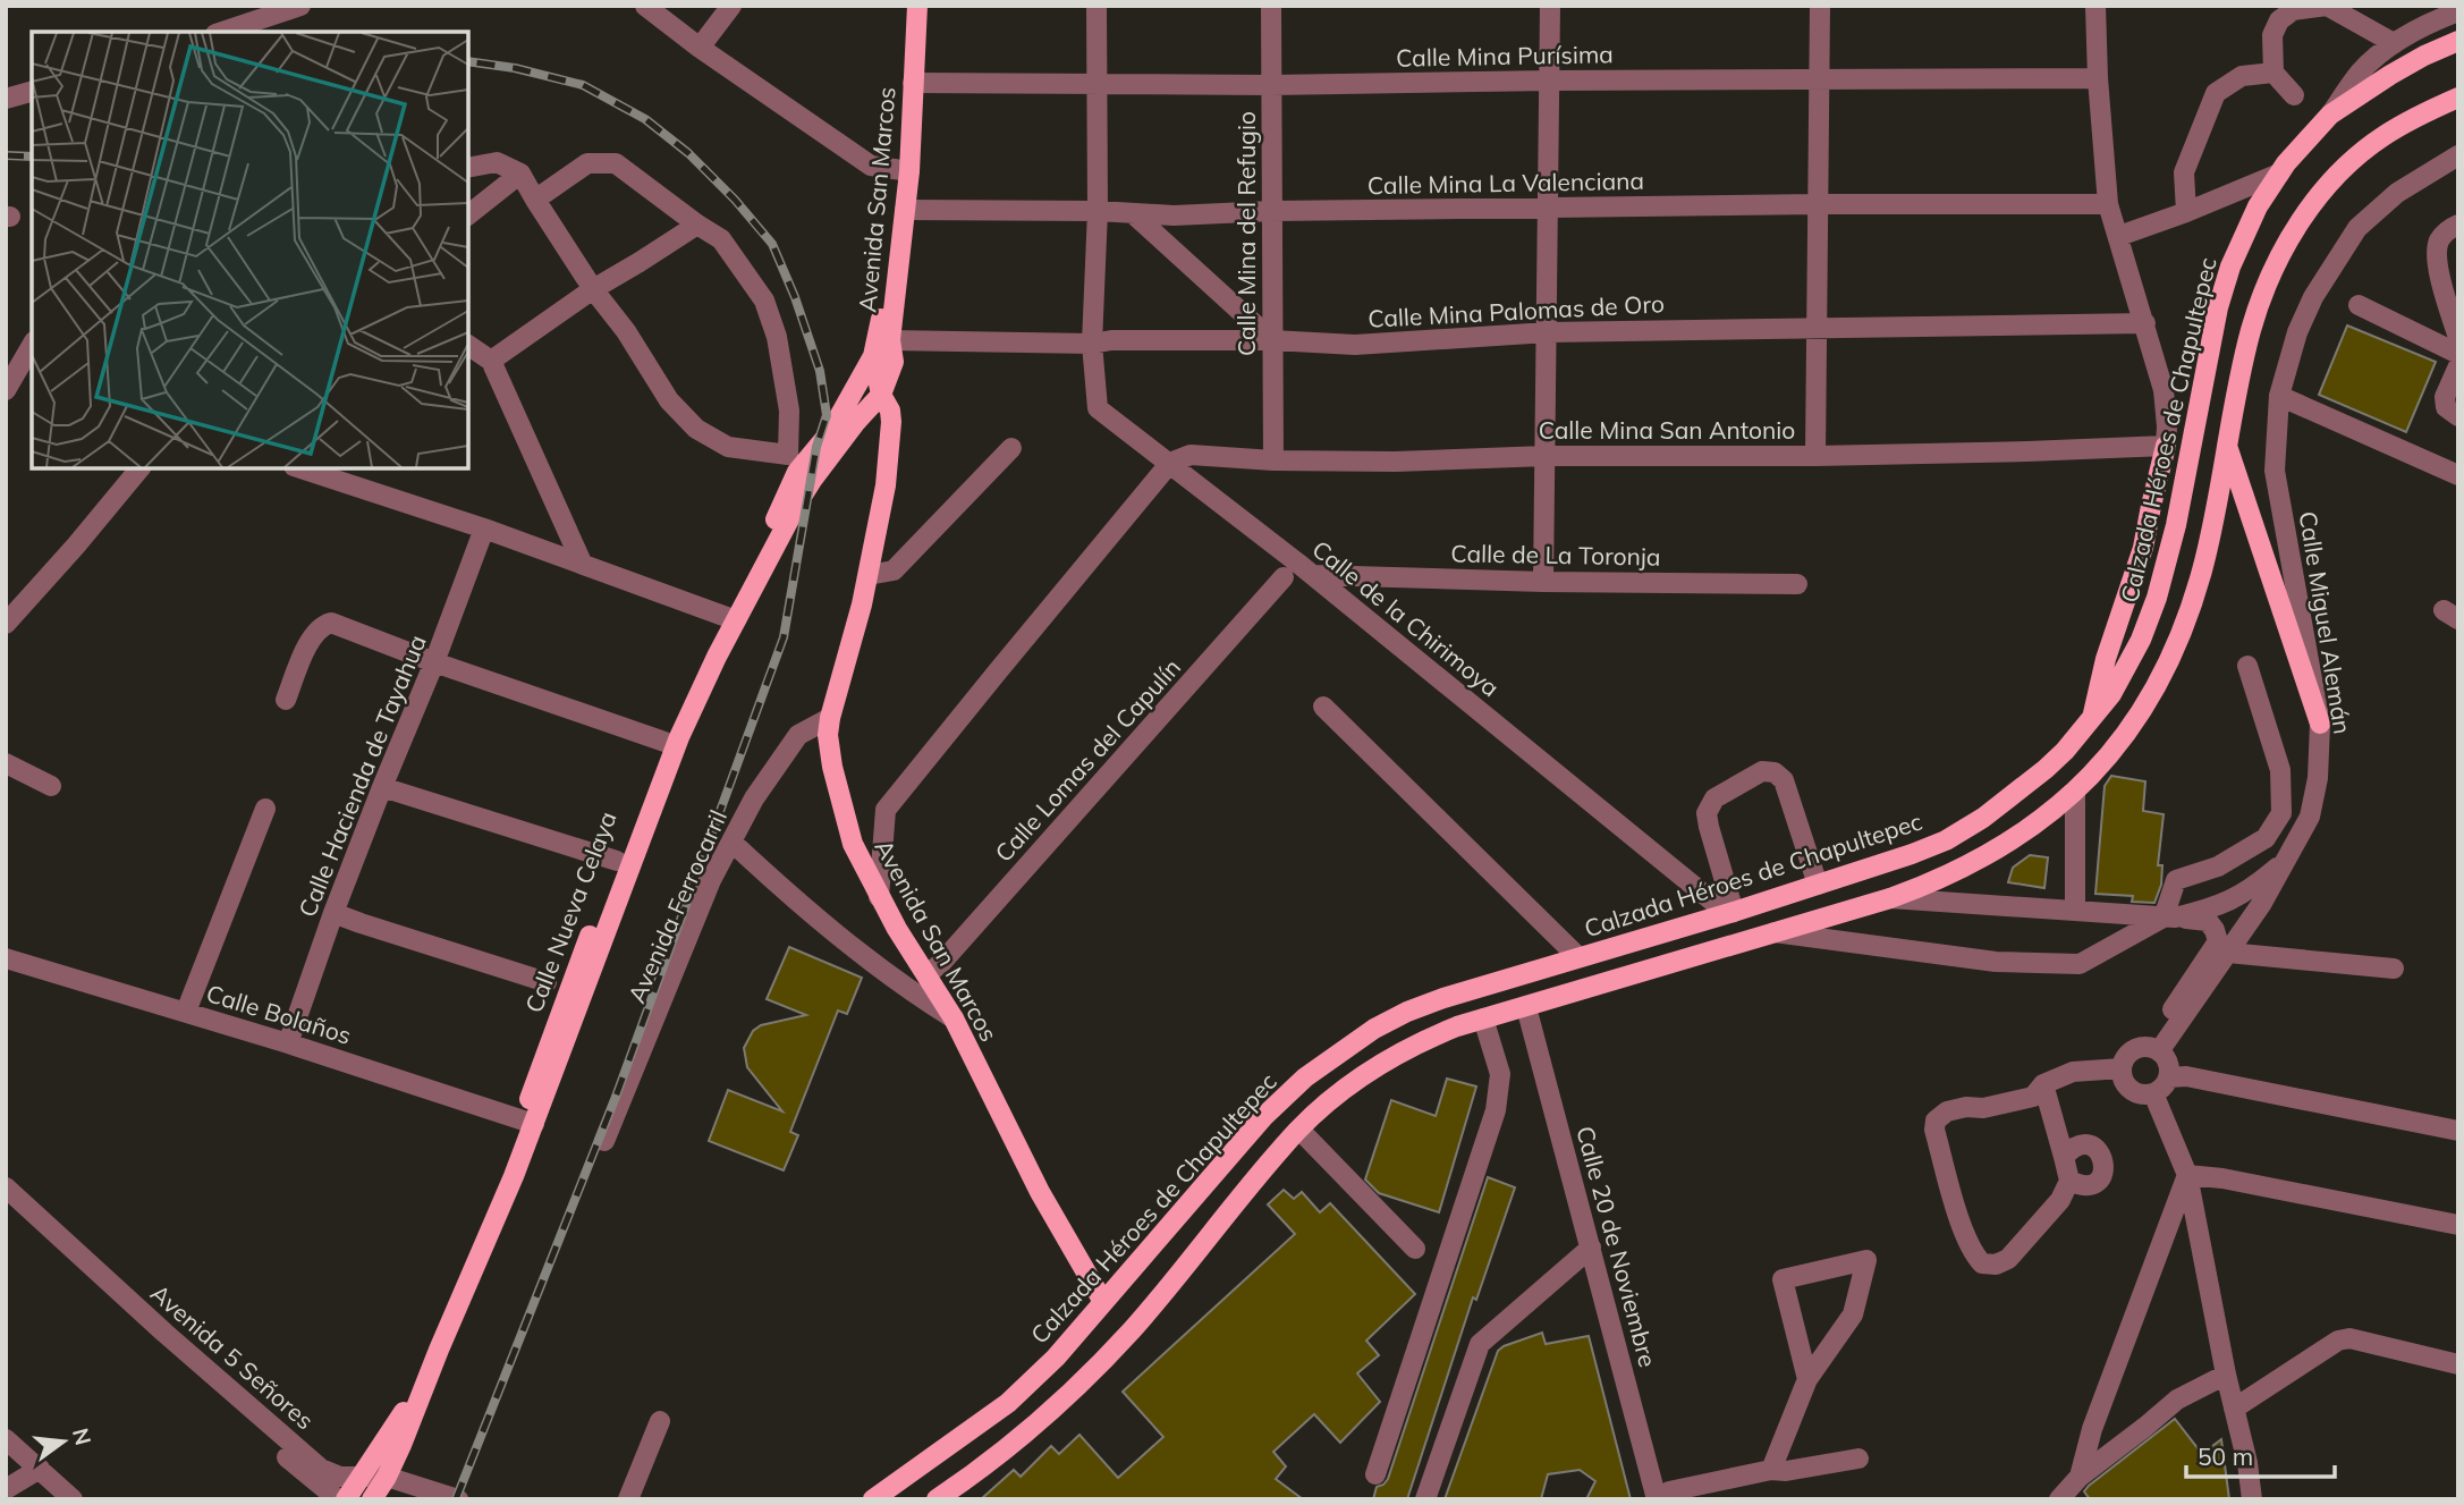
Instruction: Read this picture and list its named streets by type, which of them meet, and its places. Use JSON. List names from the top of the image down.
{
  "streets": {
    "main road": ["Avenida San Marcos", "Calzada Héroes de Chapultepec", "Calle Nueva Celaya"],
    "street": [
      "Calle Mina Purísima",
      "Calle Mina La Valenciana",
      "Calle Mina del Refugio",
      "Calle Mina Palomas de Oro",
      "Calle Mina San Antonio",
      "Calle de La Toronja",
      "Calle de la Chirimoya",
      "Calle Miguel Alemán",
      "Calle Lomas del Capulín",
      "Calle Hacienda de Tayahua",
      "Avenida Ferrocarril",
      "Calle Bolaños",
      "Calle 20 de Noviembre",
      "Avenida 5 Señores"
    ]
  },
  "crossings": [
    ["Calle Mina Purísima", "Avenida San Marcos"],
    ["Calle Mina Purísima", "Calle Mina del Refugio"],
    ["Calle Mina Purísima", "Calle de la Chirimoya"],
    ["Calle Mina La Valenciana", "Avenida San Marcos"],
    ["Calle Mina La Valenciana", "Calle Mina del Refugio"],
    ["Calle Mina La Valenciana", "Calle de la Chirimoya"],
    ["Avenida San Marcos", "Calle Mina Palomas de Oro"],
    ["Avenida San Marcos", "Calzada Héroes de Chapultepec"],
    ["Avenida San Marcos", "Calle Lomas del Capulín"],
    ["Avenida San Marcos", "Avenida Ferrocarril"],
    ["Avenida San Marcos", "Calle Nueva Celaya"],
    ["Calle Mina del Refugio", "Calle Mina Palomas de Oro"],
    ["Calle Mina del Refugio", "Calle Mina San Antonio"],
    ["Calle Mina Palomas de Oro", "Calle de la Chirimoya"],
    ["Calle Mina San Antonio", "Calle de la Chirimoya"],
    ["Calzada Héroes de Chapultepec", "Calle de la Chirimoya"],
    ["Calle de La Toronja", "Calle de la Chirimoya"],
    ["Calle Hacienda de Tayahua", "Calle Bolaños"],
    ["Calle Nueva Celaya", "Calle Bolaños"],
    ["Calle Nueva Celaya", "Avenida 5 Señores"]
  ],
  "scale_bar": "50 m",
  "north": "right"
}
